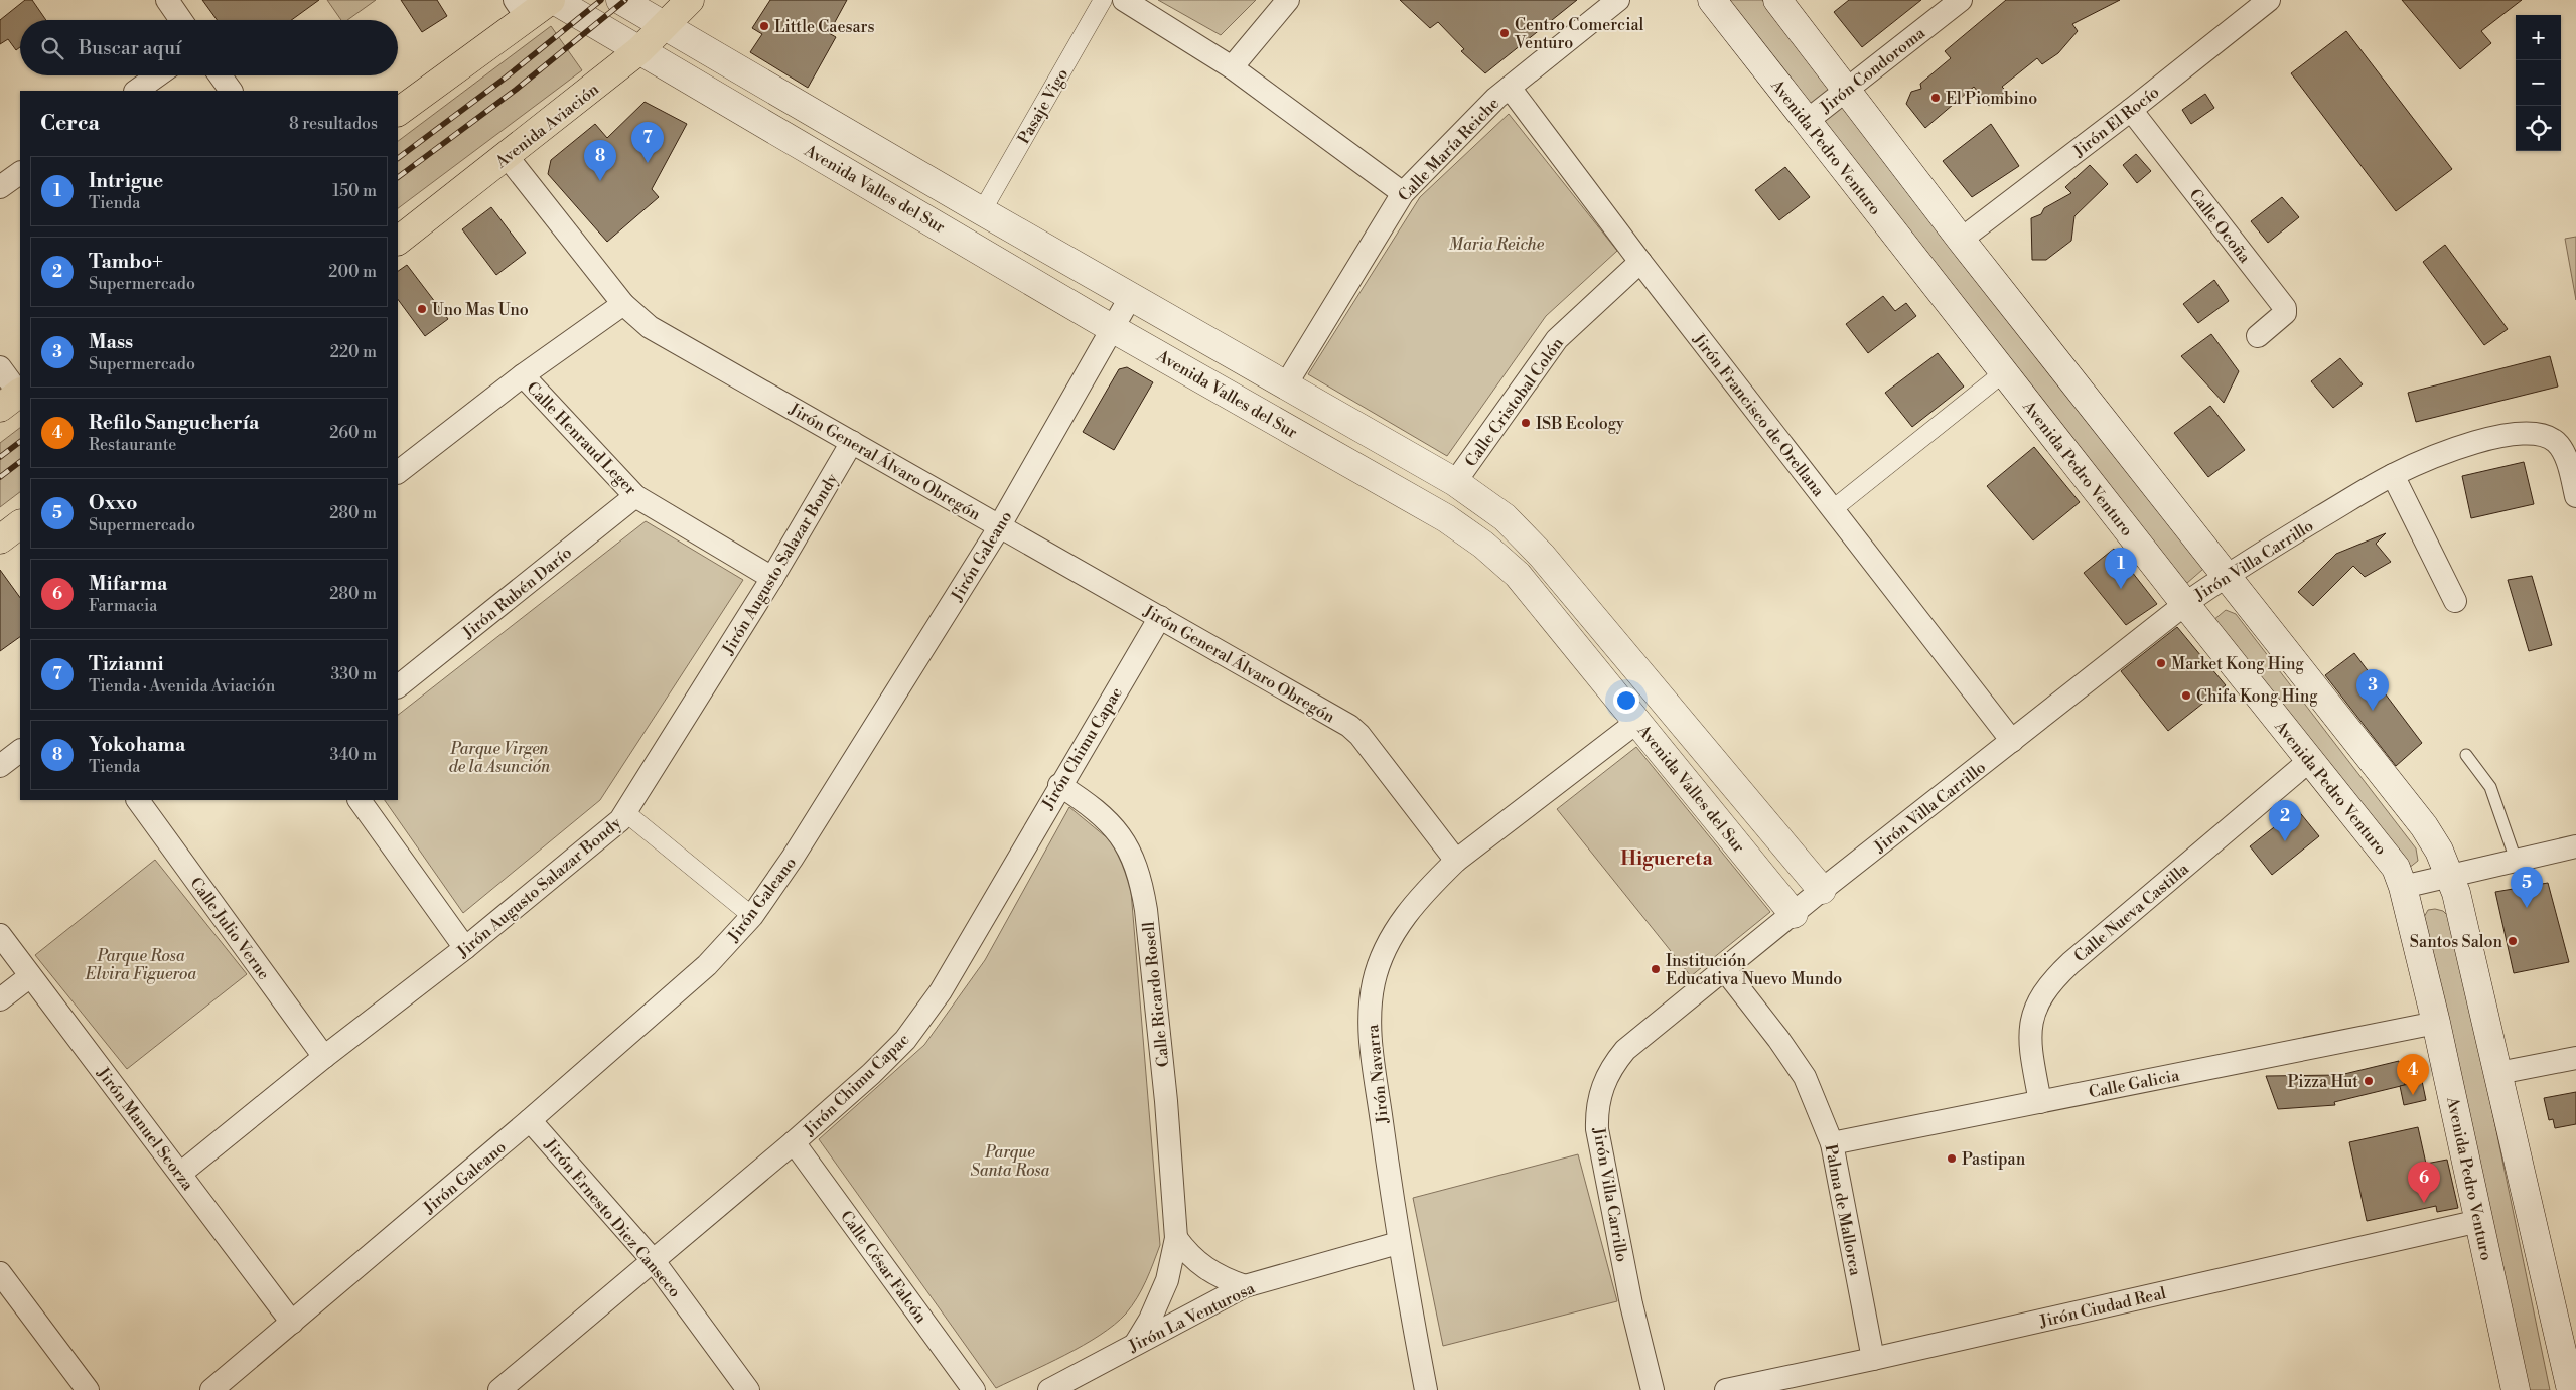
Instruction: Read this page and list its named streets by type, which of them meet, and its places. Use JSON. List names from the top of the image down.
{
  "streets": {
    "main road": ["Avenida Aviación", "Avenida Pedro Venturo", "Avenida Valles del Sur"],
    "street": [
      "Jirón Condoroma",
      "Pasaje Vigo",
      "Jirón El Rocío",
      "Calle María Reiche",
      "Calle Ocoña",
      "Calle Cristobal Colón",
      "Jirón Francisco de Orellana",
      "Calle Henraud Leger",
      "Jirón General Álvaro Obregón",
      "Jirón Galeano",
      "Jirón Villa Carrillo",
      "Jirón Augusto Salazar Bondy",
      "Jirón Rubén Darío",
      "Jirón Chimu Capac",
      "Calle Nueva Castilla",
      "Calle Julio Verne",
      "Calle Ricardo Rosell",
      "Jirón Navarra",
      "Calle Galicia",
      "Jirón Manuel Scorza",
      "Palma de Mallorca",
      "Jirón Ernesto Diez Canseco",
      "Calle César Falcón",
      "Jirón Ciudad Real",
      "Jirón La Venturosa"
    ]
  },
  "crossings": [
    ["Jirón Condoroma", "Avenida Pedro Venturo"],
    ["Pasaje Vigo", "Avenida Valles del Sur"],
    ["Jirón El Rocío", "Calle Ocoña"],
    ["Avenida Aviación", "Avenida Valles del Sur"],
    ["Avenida Aviación", "Jirón General Álvaro Obregón"],
    ["Avenida Pedro Venturo", "Jirón Villa Carrillo"],
    ["Avenida Pedro Venturo", "Calle Nueva Castilla"],
    ["Avenida Pedro Venturo", "Calle Galicia"],
    ["Avenida Pedro Venturo", "Jirón Ciudad Real"],
    ["Calle María Reiche", "Avenida Valles del Sur"],
    ["Calle María Reiche", "Jirón Francisco de Orellana"],
    ["Avenida Valles del Sur", "Calle Cristobal Colón"],
    ["Avenida Valles del Sur", "Jirón Galeano"],
    ["Avenida Valles del Sur", "Jirón Villa Carrillo"],
    ["Avenida Valles del Sur", "Jirón Navarra"],
    ["Calle Cristobal Colón", "Jirón Francisco de Orellana"],
    ["Jirón Francisco de Orellana", "Jirón Villa Carrillo"],
    ["Calle Henraud Leger", "Jirón Augusto Salazar Bondy"],
    ["Calle Henraud Leger", "Jirón Rubén Darío"],
    ["Jirón General Álvaro Obregón", "Jirón Galeano"],
    ["Jirón General Álvaro Obregón", "Jirón Augusto Salazar Bondy"],
    ["Jirón General Álvaro Obregón", "Jirón Chimu Capac"],
    ["Jirón General Álvaro Obregón", "Jirón Navarra"],
    ["Jirón Galeano", "Jirón Manuel Scorza"],
    ["Jirón Galeano", "Jirón Ernesto Diez Canseco"],
    ["Jirón Villa Carrillo", "Palma de Mallorca"],
    ["Jirón Augusto Salazar Bondy", "Calle Julio Verne"],
    ["Jirón Augusto Salazar Bondy", "Jirón Manuel Scorza"],
    ["Jirón Chimu Capac", "Calle Ricardo Rosell"],
    ["Jirón Chimu Capac", "Jirón Ernesto Diez Canseco"],
    ["Jirón Chimu Capac", "Calle César Falcón"],
    ["Calle Nueva Castilla", "Calle Galicia"],
    ["Calle Ricardo Rosell", "Jirón La Venturosa"],
    ["Jirón Navarra", "Jirón La Venturosa"],
    ["Calle Galicia", "Palma de Mallorca"],
    ["Palma de Mallorca", "Jirón Ciudad Real"]
  ],
  "districts": ["Higuereta"],
  "parks": [
    "Maria Reiche",
    "Parque Virgen de la Asunción",
    "Parque Rosa Elvira Figueroa",
    "Parque Santa Rosa"
  ],
  "places": [
    "Little Caesars",
    "Centro Comercial Venturo",
    "El Piombino",
    "Uno Mas Uno",
    "ISB Ecology",
    "Market Kong Hing",
    "Chifa Kong Hing",
    "Santos Salon",
    "Institución Educativa Nuevo Mundo",
    "Pizza Hut",
    "Pastipan"
  ],
  "page": {
    "map_buttons": ["+", "−"],
    "search": "Buscar aquí",
    "heading": ["Cerca", "8 resultados"],
    "pins": [
      "7",
      "8",
      "1",
      "3",
      "2",
      "5",
      "4",
      "6"
    ],
    "list": [
      {
        "mark": "1",
        "name": "Intrigue",
        "note": "Tienda",
        "value": "150 m"
      },
      {
        "mark": "2",
        "name": "Tambo+",
        "note": "Supermercado",
        "value": "200 m"
      },
      {
        "mark": "3",
        "name": "Mass",
        "note": "Supermercado",
        "value": "220 m"
      },
      {
        "mark": "4",
        "name": "Refilo Sanguchería",
        "note": "Restaurante",
        "value": "260 m"
      },
      {
        "mark": "5",
        "name": "Oxxo",
        "note": "Supermercado",
        "value": "280 m"
      },
      {
        "mark": "6",
        "name": "Mifarma",
        "note": "Farmacia",
        "value": "280 m"
      },
      {
        "mark": "7",
        "name": "Tizianni",
        "note": "Tienda · Avenida Aviación",
        "value": "330 m"
      },
      {
        "mark": "8",
        "name": "Yokohama",
        "note": "Tienda",
        "value": "340 m"
      }
    ]
  }
}
